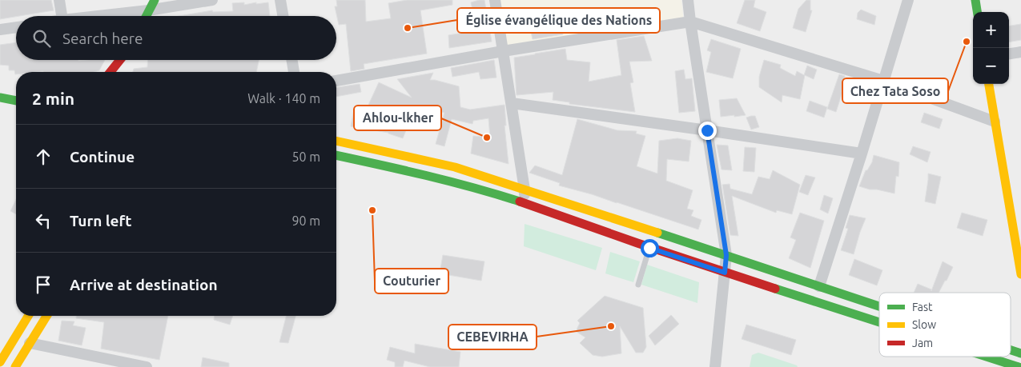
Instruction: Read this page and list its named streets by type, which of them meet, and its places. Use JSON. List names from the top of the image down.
{
  "places": [
    "Église évangélique des Nations",
    "Chez Tata Soso",
    "Ahlou-lkher",
    "Couturier",
    "CEBEVIRHA"
  ],
  "legend": ["Fast", "Slow", "Jam"],
  "page": {
    "map_buttons": ["+", "−"],
    "search": "Search here",
    "heading": ["2 min", "Walk · 140 m"],
    "list": [
      ["Continue", "50 m"],
      ["Turn left", "90 m"],
      "Arrive at destination"
    ]
  }
}
